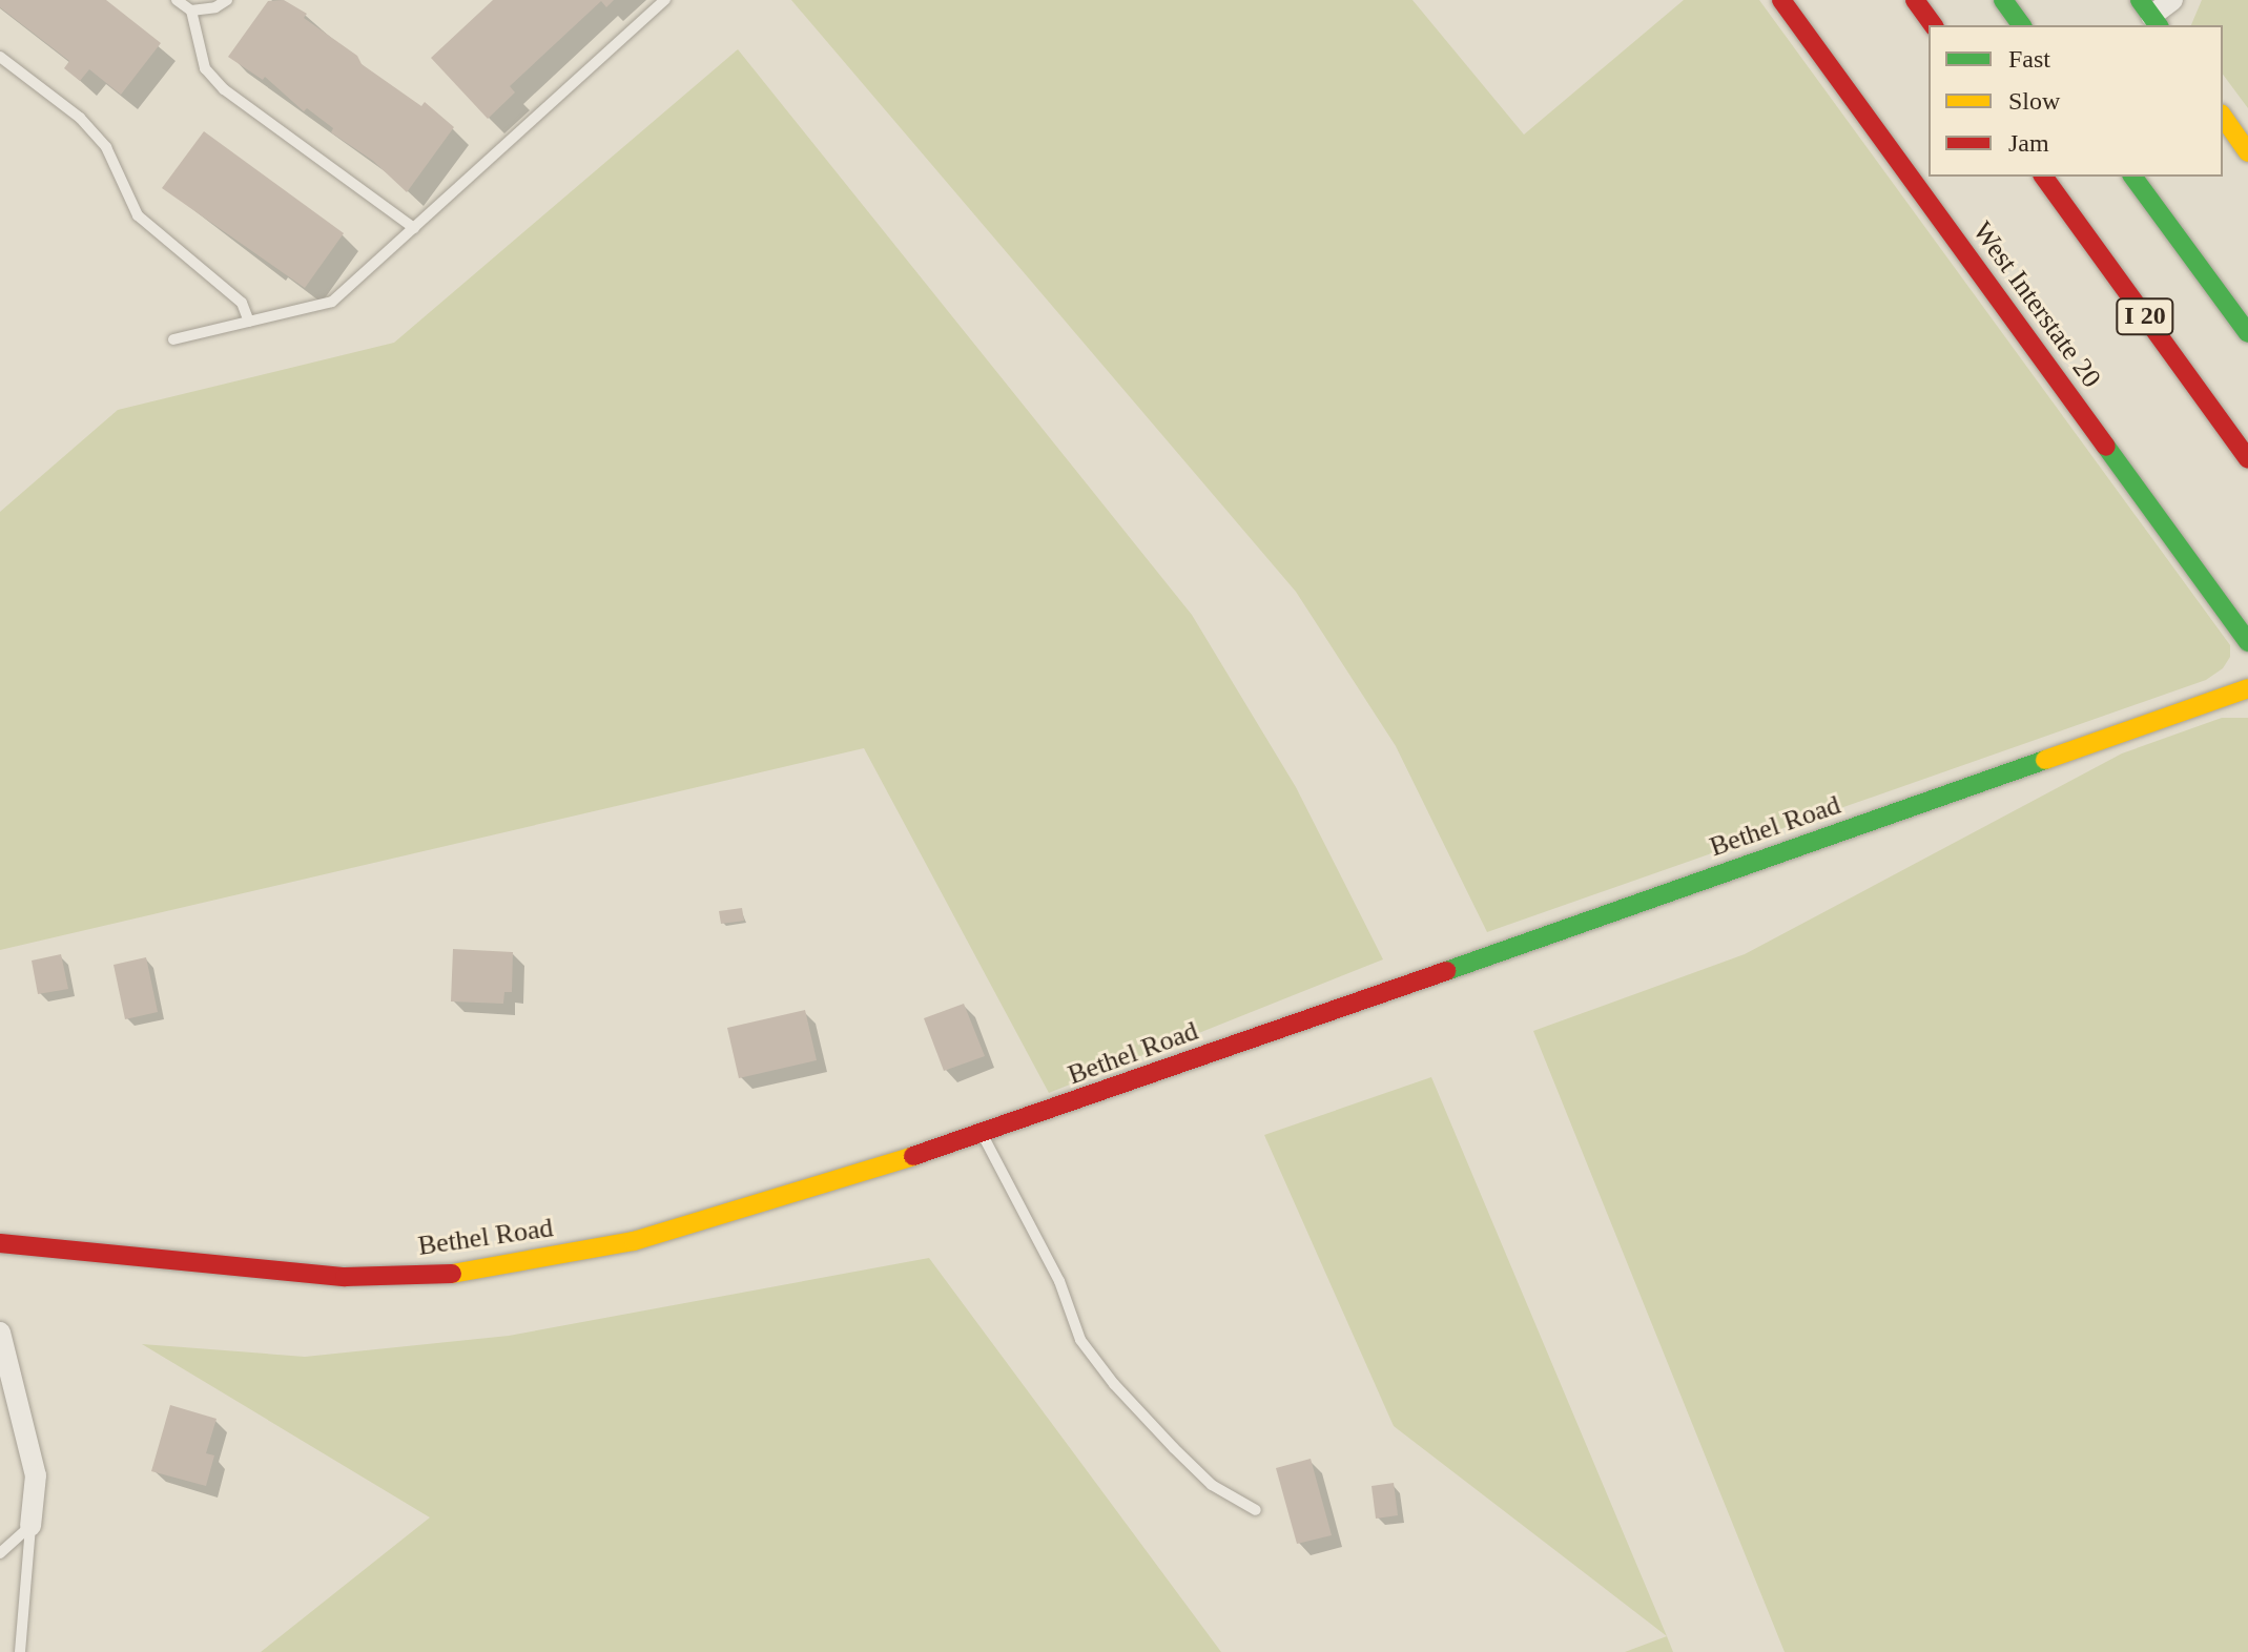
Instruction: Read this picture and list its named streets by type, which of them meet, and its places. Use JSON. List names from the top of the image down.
{
  "streets": {
    "main road": ["West Interstate 20", "I 20", "Bethel Road"]
  },
  "legend": ["Fast", "Slow", "Jam"]
}
